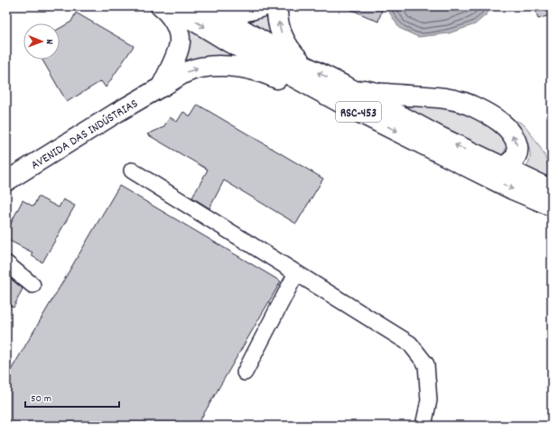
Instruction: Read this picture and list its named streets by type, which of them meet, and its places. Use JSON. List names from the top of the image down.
{
  "streets": {
    "highway": ["RSC-453"],
    "main road": ["AVENIDA DAS INDÚSTRIAS"]
  },
  "scale_bar": "50 m",
  "north": "right"
}
